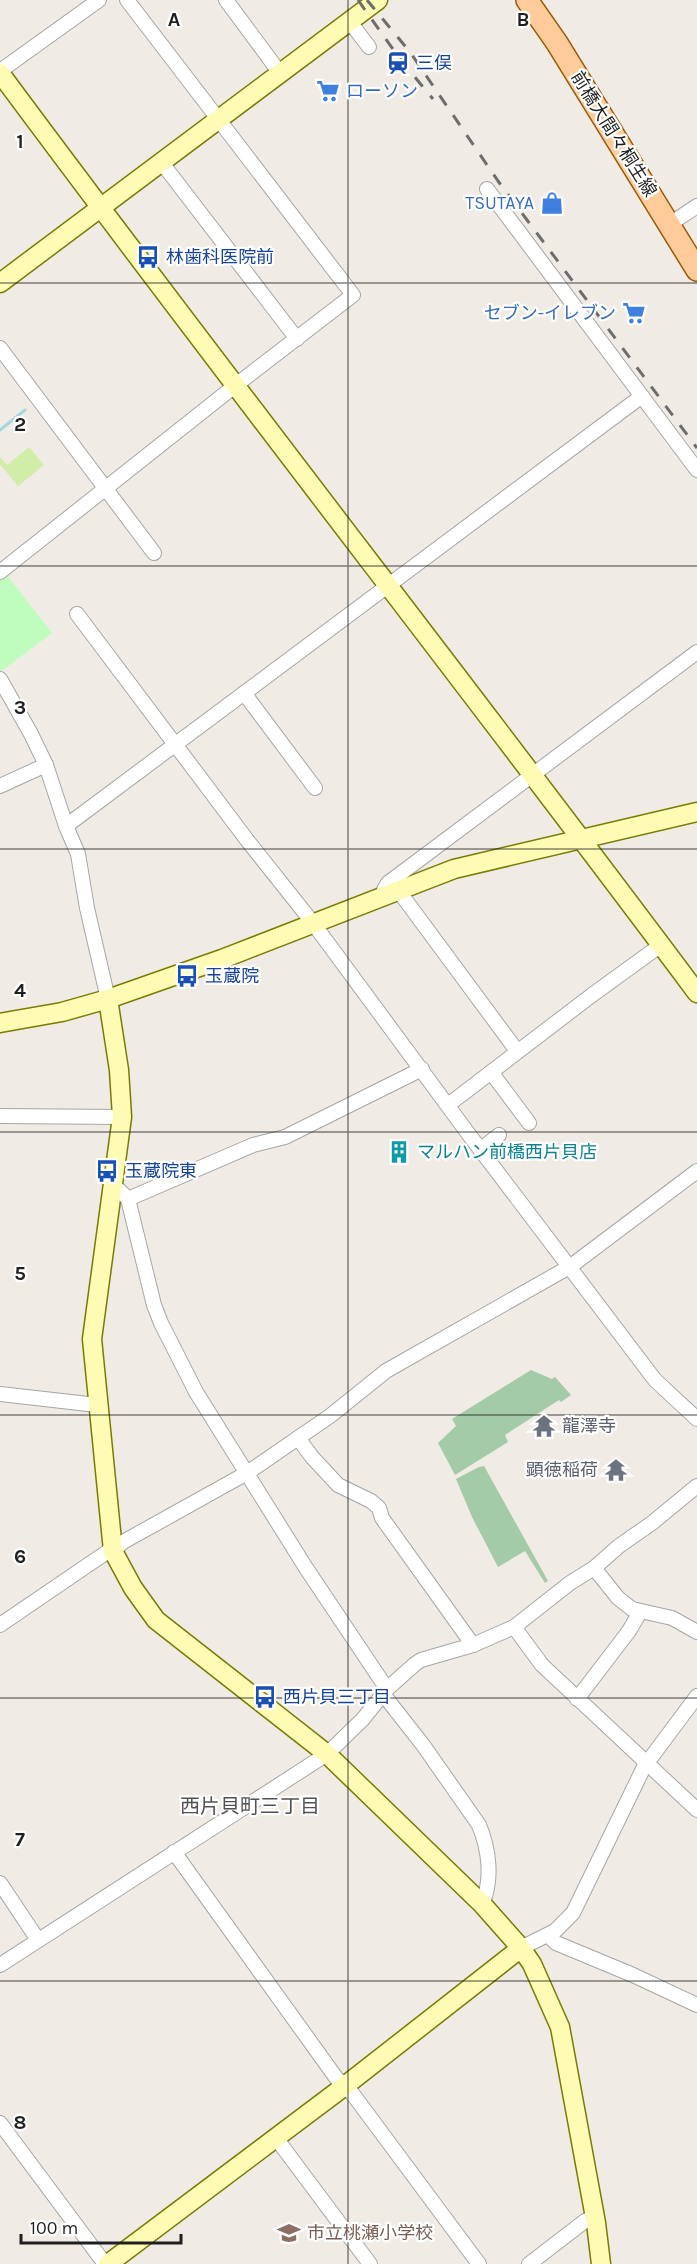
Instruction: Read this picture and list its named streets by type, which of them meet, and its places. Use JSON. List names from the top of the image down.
{
  "streets": {
    "main road": ["前橋大間々桐生線"]
  },
  "districts": ["西片貝町三丁目"],
  "places": {
    "station": ["三俣"],
    "supermarket": ["ローソン", "セブン-イレブン"],
    "shop": ["TSUTAYA"],
    "bus stop": [
      "林歯科医院前",
      "玉蔵院",
      "玉蔵院東",
      "西片貝三丁目"
    ],
    "building": ["マルハン前橋西片貝店"],
    "temple": ["龍澤寺", "顕徳稲荷"],
    "school or university": ["市立桃瀬小学校"]
  },
  "scale_bar": "100 m",
  "grid": {
    "columns": ["A", "B"],
    "rows": [
      "1",
      "2",
      "3",
      "4",
      "5",
      "6",
      "7",
      "8"
    ]
  }
}
